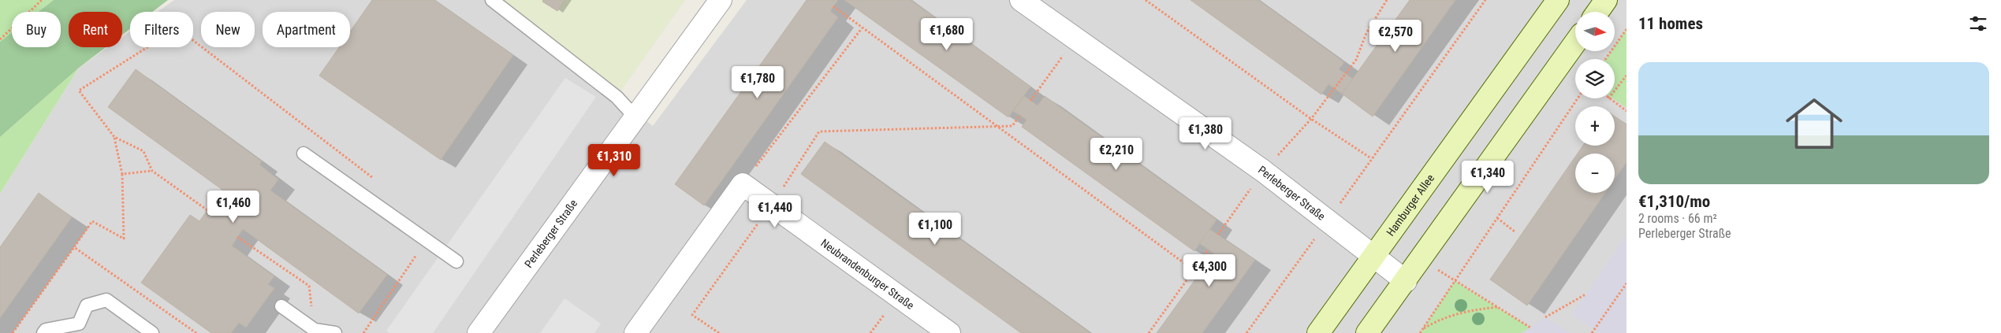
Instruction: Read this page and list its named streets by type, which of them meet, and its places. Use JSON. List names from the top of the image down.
{
  "streets": {
    "street": ["Perleberger Straße", "Hamburger Allee", "Neubrandenburger Straße"]
  },
  "crossings": [
    ["Perleberger Straße", "Hamburger Allee"]
  ],
  "north": "right",
  "page": {
    "heading": "11 homes",
    "map_buttons": ["+", "−"],
    "chip": [
      "Buy",
      "Rent",
      "Filters",
      "New",
      "Apartment"
    ],
    "price": [
      "€1,680",
      "€2,570",
      "€1,780",
      "€1,380",
      "€2,210",
      "€1,310",
      "€1,340",
      "€1,460",
      "€1,440",
      "€1,100",
      "€4,300"
    ],
    "list": [
      {
        "name": "€1,310/mo",
        "note": "2 rooms · 66 m² · Perleberger Straße"
      }
    ]
  }
}
